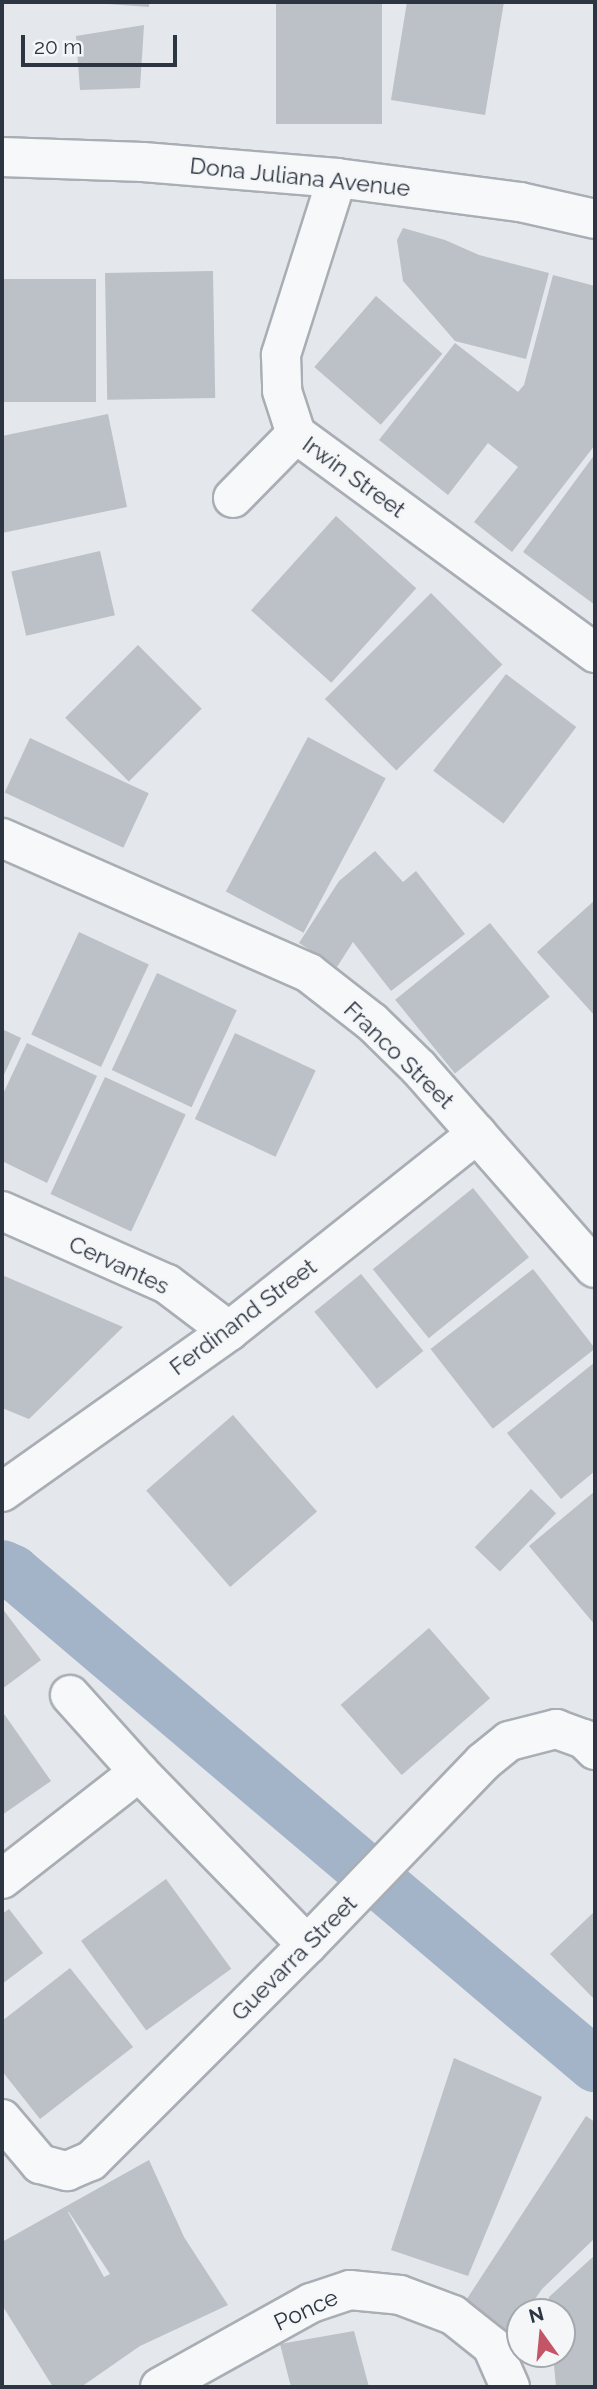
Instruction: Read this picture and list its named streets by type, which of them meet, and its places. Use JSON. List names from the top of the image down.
{
  "streets": {
    "street": [
      "Dona Juliana Avenue",
      "Irwin Street",
      "Franco Street",
      "Cervantes",
      "Ferdinand Street",
      "Guevarra Street",
      "Ponce"
    ]
  },
  "crossings": [
    ["Dona Juliana Avenue", "Irwin Street"],
    ["Franco Street", "Ferdinand Street"],
    ["Cervantes", "Ferdinand Street"]
  ],
  "scale_bar": "20 m",
  "north": "top"
}
